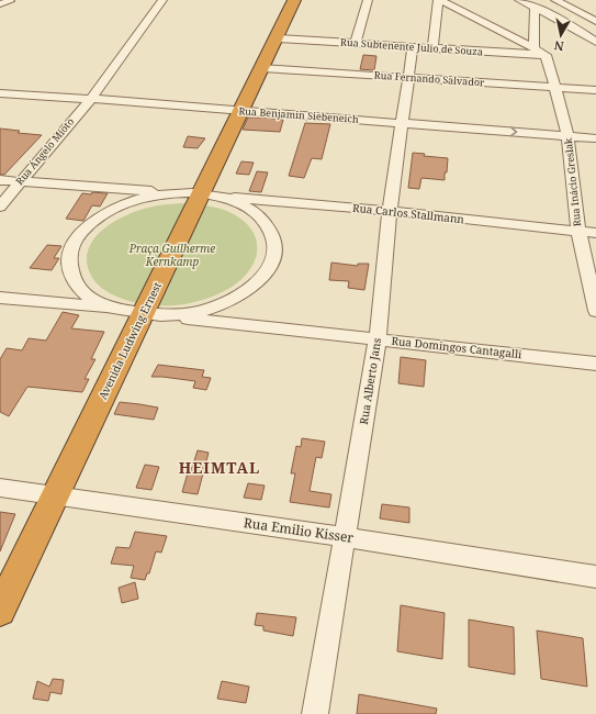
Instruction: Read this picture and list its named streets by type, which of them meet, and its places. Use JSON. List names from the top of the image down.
{
  "streets": {
    "highway": ["Avenida Ludwing Ernest"],
    "street": [
      "Rua Subtenente Julio de Souza",
      "Rua Fernando Salvador",
      "Rua Benjamin Siebeneich",
      "Rua Ángelo Mioto",
      "Rua Inácio Greslak",
      "Rua Carlos Stallmann",
      "Rua Domingos Cantagalli",
      "Rua Alberto Jans",
      "Rua Emilio Kisser"
    ]
  },
  "crossings": [
    ["Rua Subtenente Julio de Souza", "Rua Inácio Greslak"],
    ["Rua Subtenente Julio de Souza", "Avenida Ludwing Ernest"],
    ["Rua Subtenente Julio de Souza", "Rua Alberto Jans"],
    ["Rua Fernando Salvador", "Rua Inácio Greslak"],
    ["Rua Fernando Salvador", "Avenida Ludwing Ernest"],
    ["Rua Fernando Salvador", "Rua Alberto Jans"],
    ["Rua Benjamin Siebeneich", "Rua Ángelo Mioto"],
    ["Rua Benjamin Siebeneich", "Rua Inácio Greslak"],
    ["Rua Benjamin Siebeneich", "Avenida Ludwing Ernest"],
    ["Rua Benjamin Siebeneich", "Rua Alberto Jans"],
    ["Rua Inácio Greslak", "Rua Carlos Stallmann"],
    ["Rua Carlos Stallmann", "Rua Alberto Jans"],
    ["Avenida Ludwing Ernest", "Rua Domingos Cantagalli"],
    ["Avenida Ludwing Ernest", "Rua Emilio Kisser"],
    ["Rua Domingos Cantagalli", "Rua Alberto Jans"],
    ["Rua Alberto Jans", "Rua Emilio Kisser"]
  ],
  "districts": ["HEIMTAL"],
  "parks": ["Praça Guilherme Kernkamp"],
  "north": "bottom"
}
